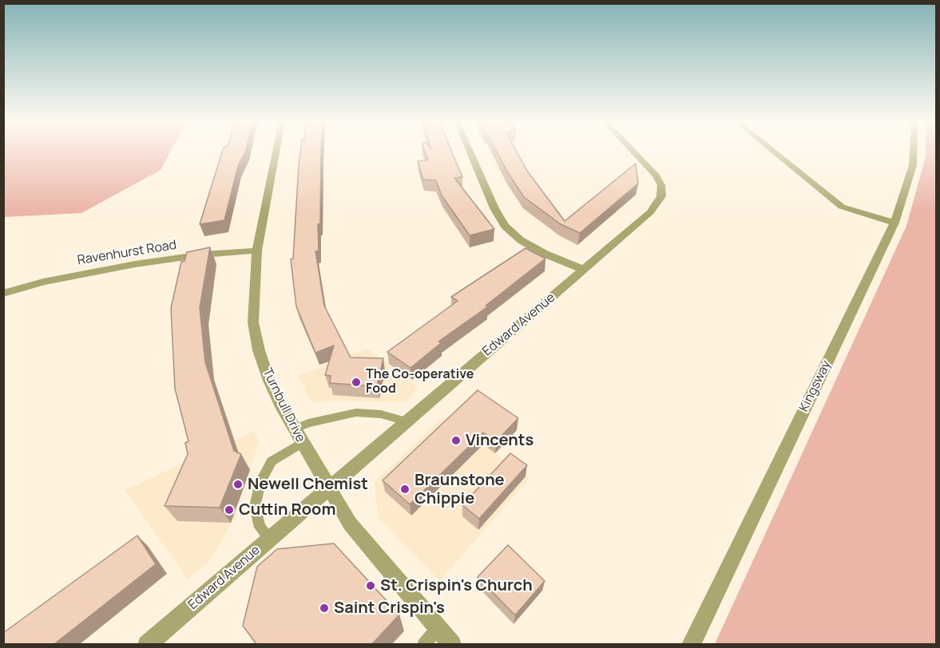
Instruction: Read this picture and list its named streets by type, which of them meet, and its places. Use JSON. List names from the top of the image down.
{
  "streets": {
    "street": [
      "Ravenhurst Road",
      "Edward Avenue",
      "Kingsway",
      "Turnbull Drive"
    ]
  },
  "crossings": [
    ["Ravenhurst Road", "Turnbull Drive"],
    ["Edward Avenue", "Turnbull Drive"]
  ],
  "places": [
    "The Co-operative Food",
    "Vincents",
    "Newell Chemist",
    "Braunstone Chippie",
    "Cuttin Room",
    "St. Crispin's Church",
    "Saint Crispin's"
  ]
}
